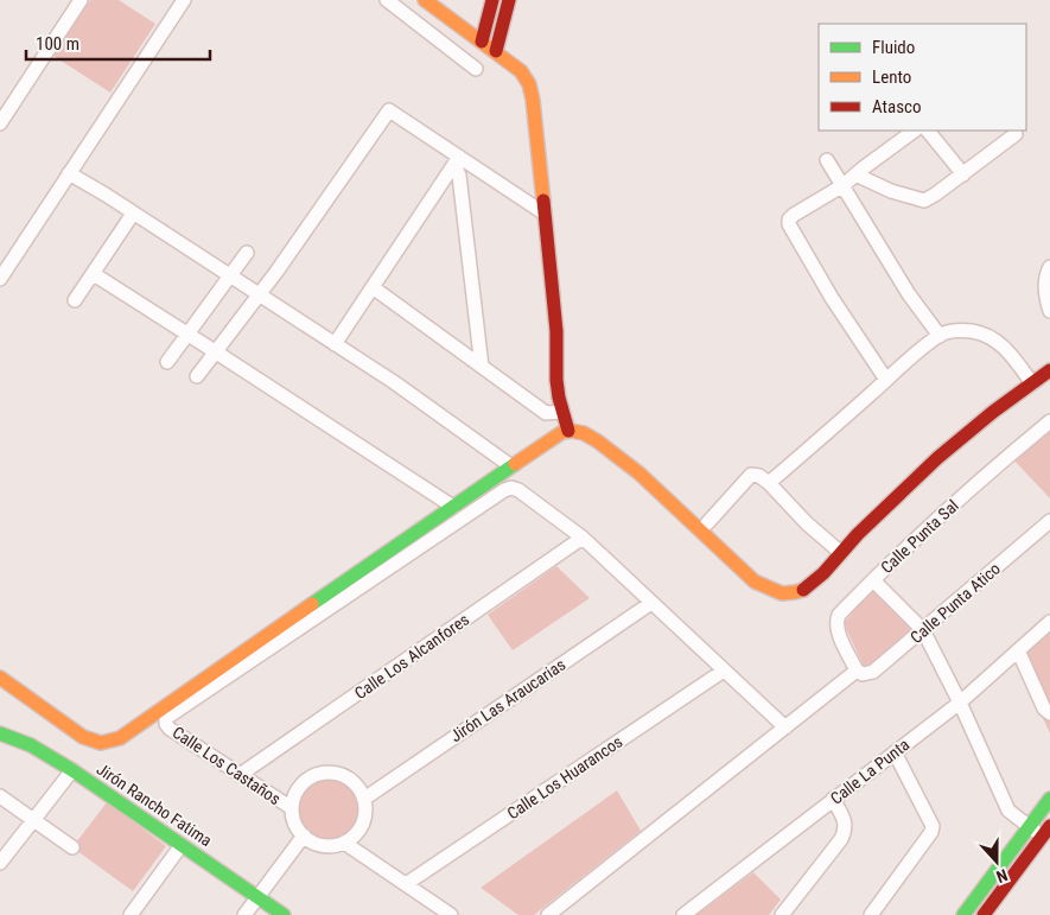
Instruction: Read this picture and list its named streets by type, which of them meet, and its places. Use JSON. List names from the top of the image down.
{
  "streets": {
    "street": [
      "Calle Punta Sal",
      "Calle Punta Atico",
      "Calle Los Alcanfores",
      "Jirón Las Araucarias",
      "Calle Los Castaños",
      "Calle La Punta",
      "Calle Los Huarancos",
      "Jirón Rancho Fatima"
    ]
  },
  "crossings": [
    ["Calle Punta Sal", "Calle Punta Atico"],
    ["Calle Los Alcanfores", "Calle Los Castaños"],
    ["Jirón Las Araucarias", "Calle Los Castaños"]
  ],
  "legend": ["Fluido", "Lento", "Atasco"],
  "scale_bar": "100 m",
  "north": "bottom"
}
